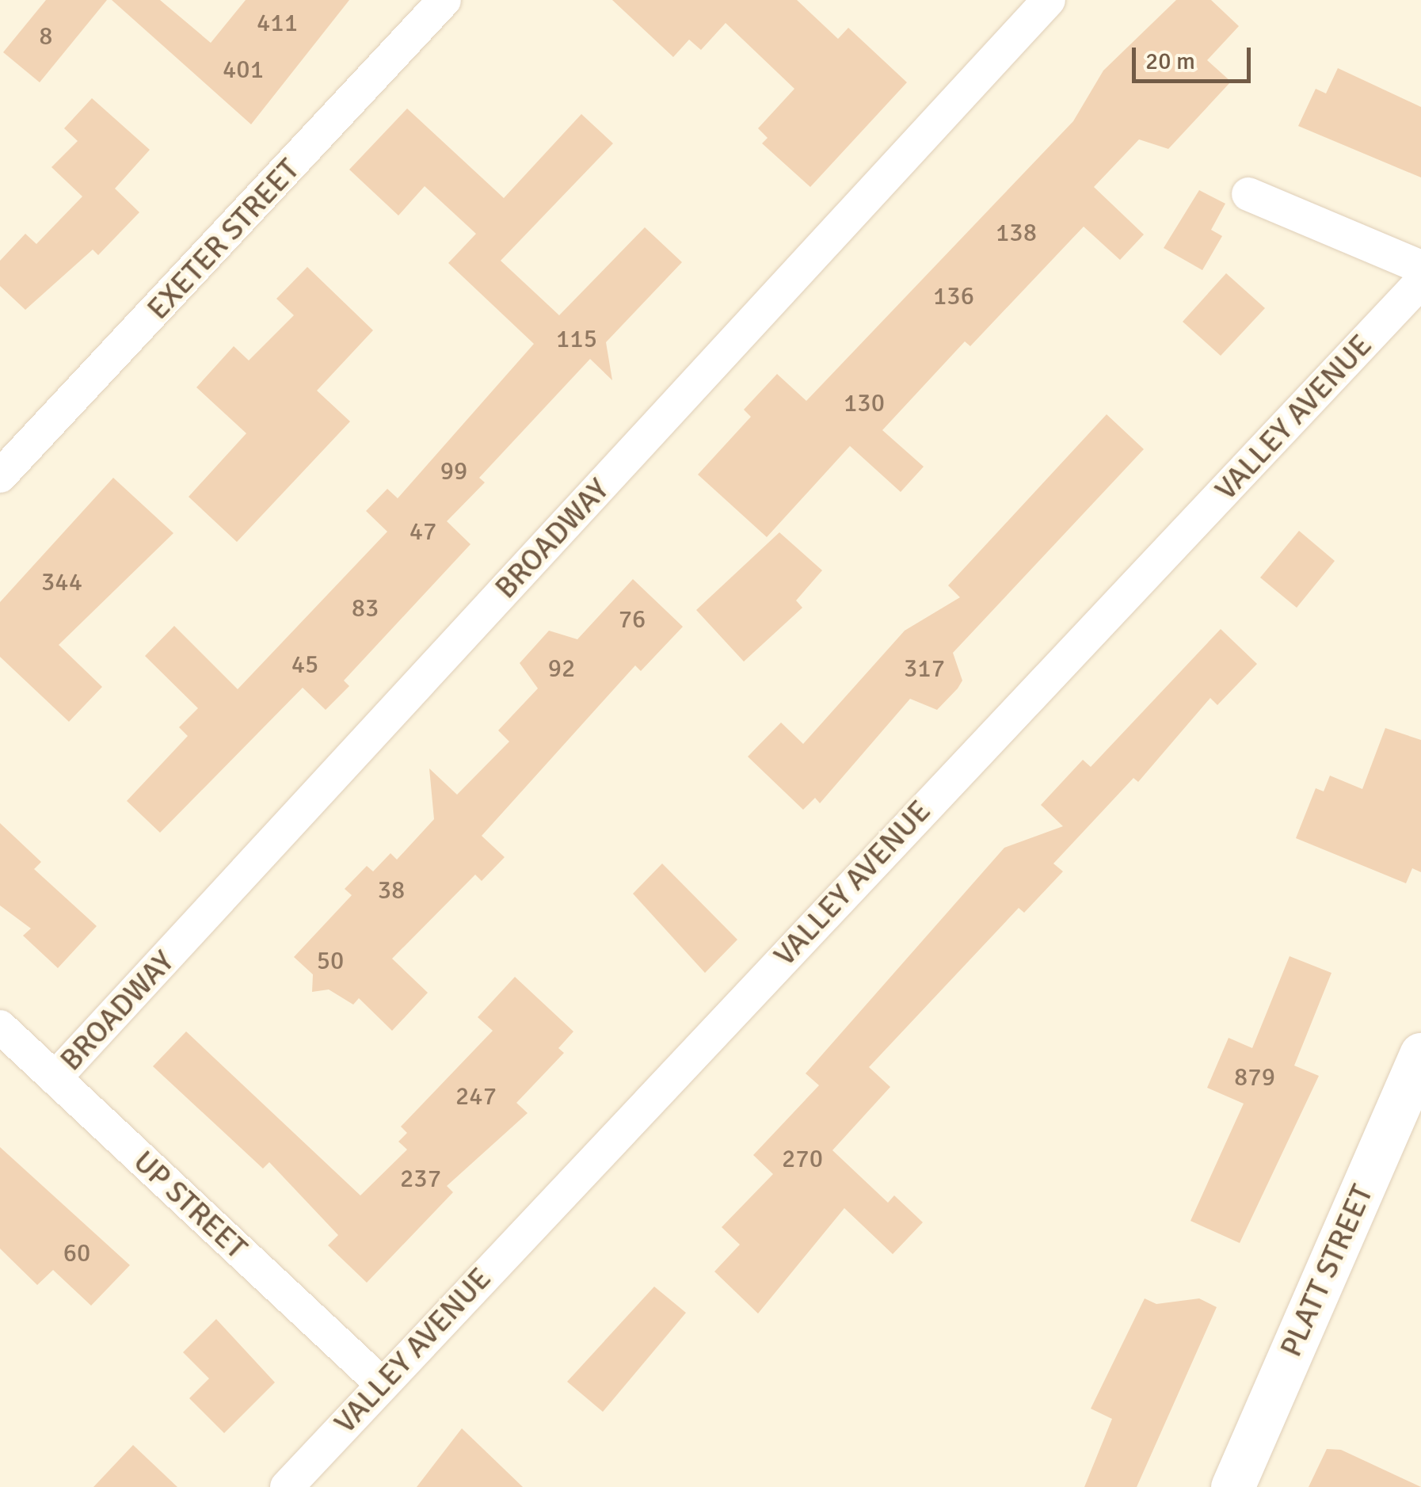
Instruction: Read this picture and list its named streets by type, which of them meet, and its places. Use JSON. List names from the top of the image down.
{
  "streets": {
    "street": [
      "EXETER STREET",
      "VALLEY AVENUE",
      "BROADWAY",
      "UP STREET",
      "PLATT STREET"
    ]
  },
  "crossings": [
    ["VALLEY AVENUE", "UP STREET"],
    ["BROADWAY", "UP STREET"]
  ],
  "house_numbers": [
    "411",
    "8",
    "401",
    "138",
    "136",
    "115",
    "130",
    "99",
    "47",
    "344",
    "83",
    "76",
    "45",
    "92",
    "317",
    "38",
    "50",
    "879",
    "247",
    "270",
    "237",
    "60"
  ],
  "scale_bar": "20 m"
}
